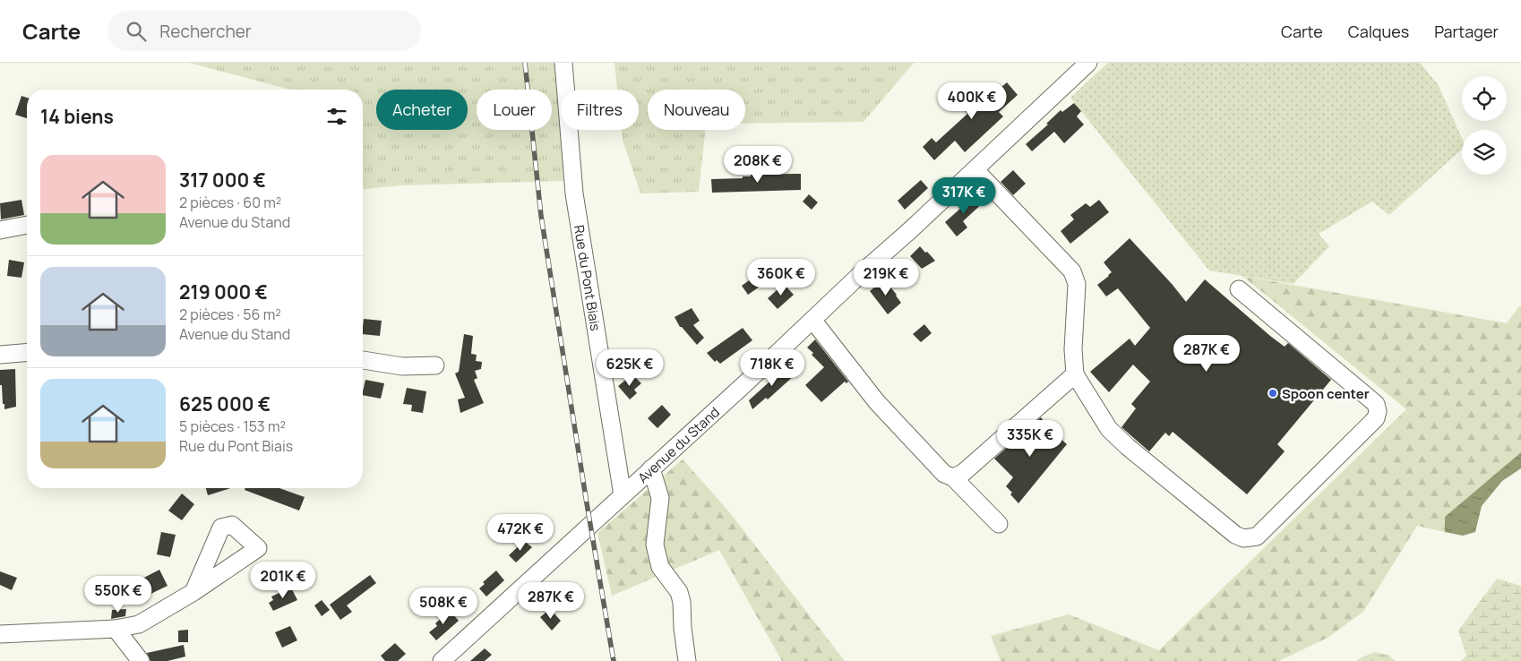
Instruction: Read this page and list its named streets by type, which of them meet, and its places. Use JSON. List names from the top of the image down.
{
  "streets": {
    "street": ["Rue du Pont Biais", "Avenue du Stand"]
  },
  "crossings": [
    ["Rue du Pont Biais", "Avenue du Stand"]
  ],
  "places": ["Spoon center"],
  "page": {
    "header": "Carte",
    "search": "Rechercher",
    "nav": ["Carte", "Calques", "Partager"],
    "price": [
      "400K €",
      "208K €",
      "317K €",
      "360K €",
      "219K €",
      "287K €",
      "625K €",
      "718K €",
      "335K €",
      "472K €",
      "201K €",
      "550K €",
      "287K €",
      "508K €"
    ],
    "chip": [
      "Acheter",
      "Louer",
      "Filtres",
      "Nouveau"
    ],
    "heading": "14 biens",
    "list": [
      {
        "name": "317 000 €",
        "note": "2 pièces · 60 m² · Avenue du Stand"
      },
      {
        "name": "219 000 €",
        "note": "2 pièces · 56 m² · Avenue du Stand"
      },
      {
        "name": "625 000 €",
        "note": "5 pièces · 153 m² · Rue du Pont Biais"
      }
    ]
  }
}
